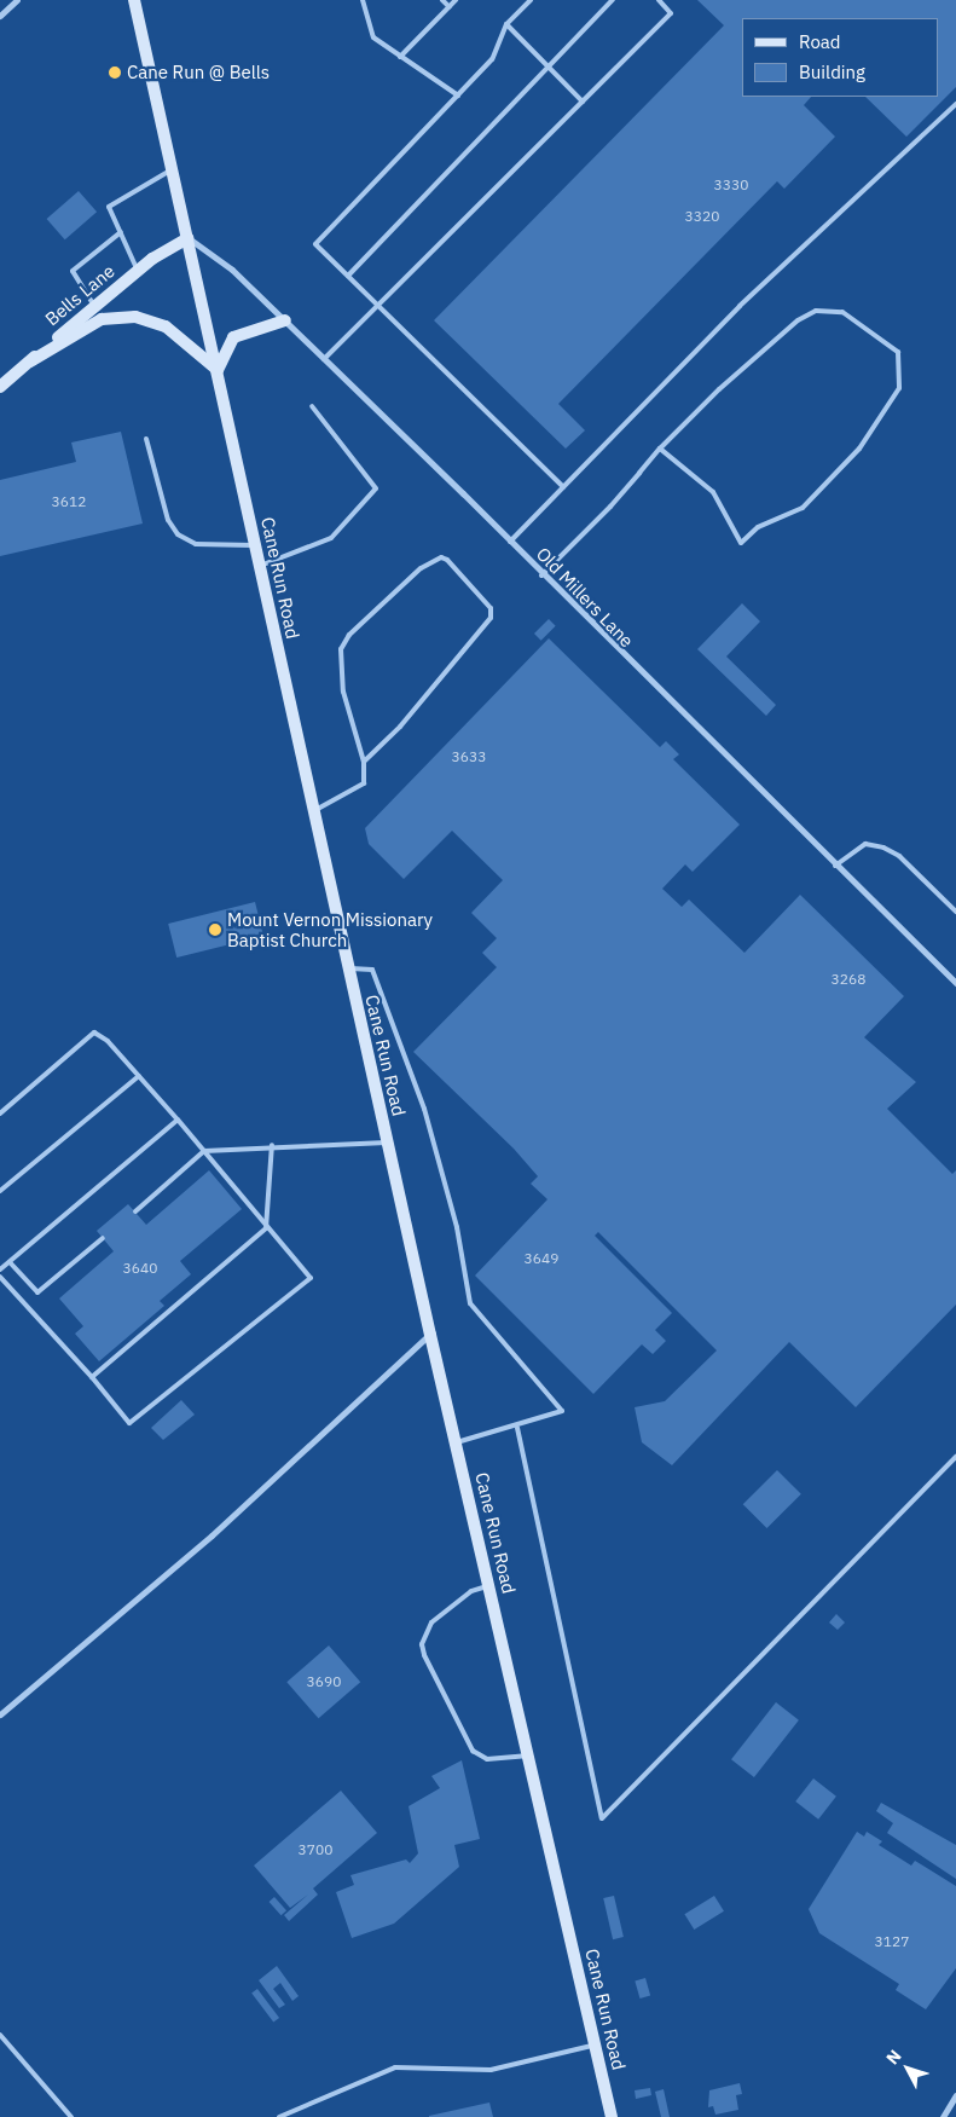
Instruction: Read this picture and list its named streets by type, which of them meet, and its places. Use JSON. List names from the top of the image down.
{
  "streets": {
    "main road": ["Bells Lane", "Cane Run Road"],
    "street": ["Old Millers Lane"]
  },
  "crossings": [
    ["Bells Lane", "Cane Run Road"],
    ["Bells Lane", "Old Millers Lane"],
    ["Cane Run Road", "Old Millers Lane"]
  ],
  "places": ["Cane Run @ Bells", "Mount Vernon Missionary Baptist Church"],
  "house_numbers": [
    "3330",
    "3320",
    "3612",
    "3633",
    "3268",
    "3649",
    "3640",
    "3690",
    "3700",
    "3127"
  ],
  "legend": ["Road", "Building"],
  "north": "top left"
}
